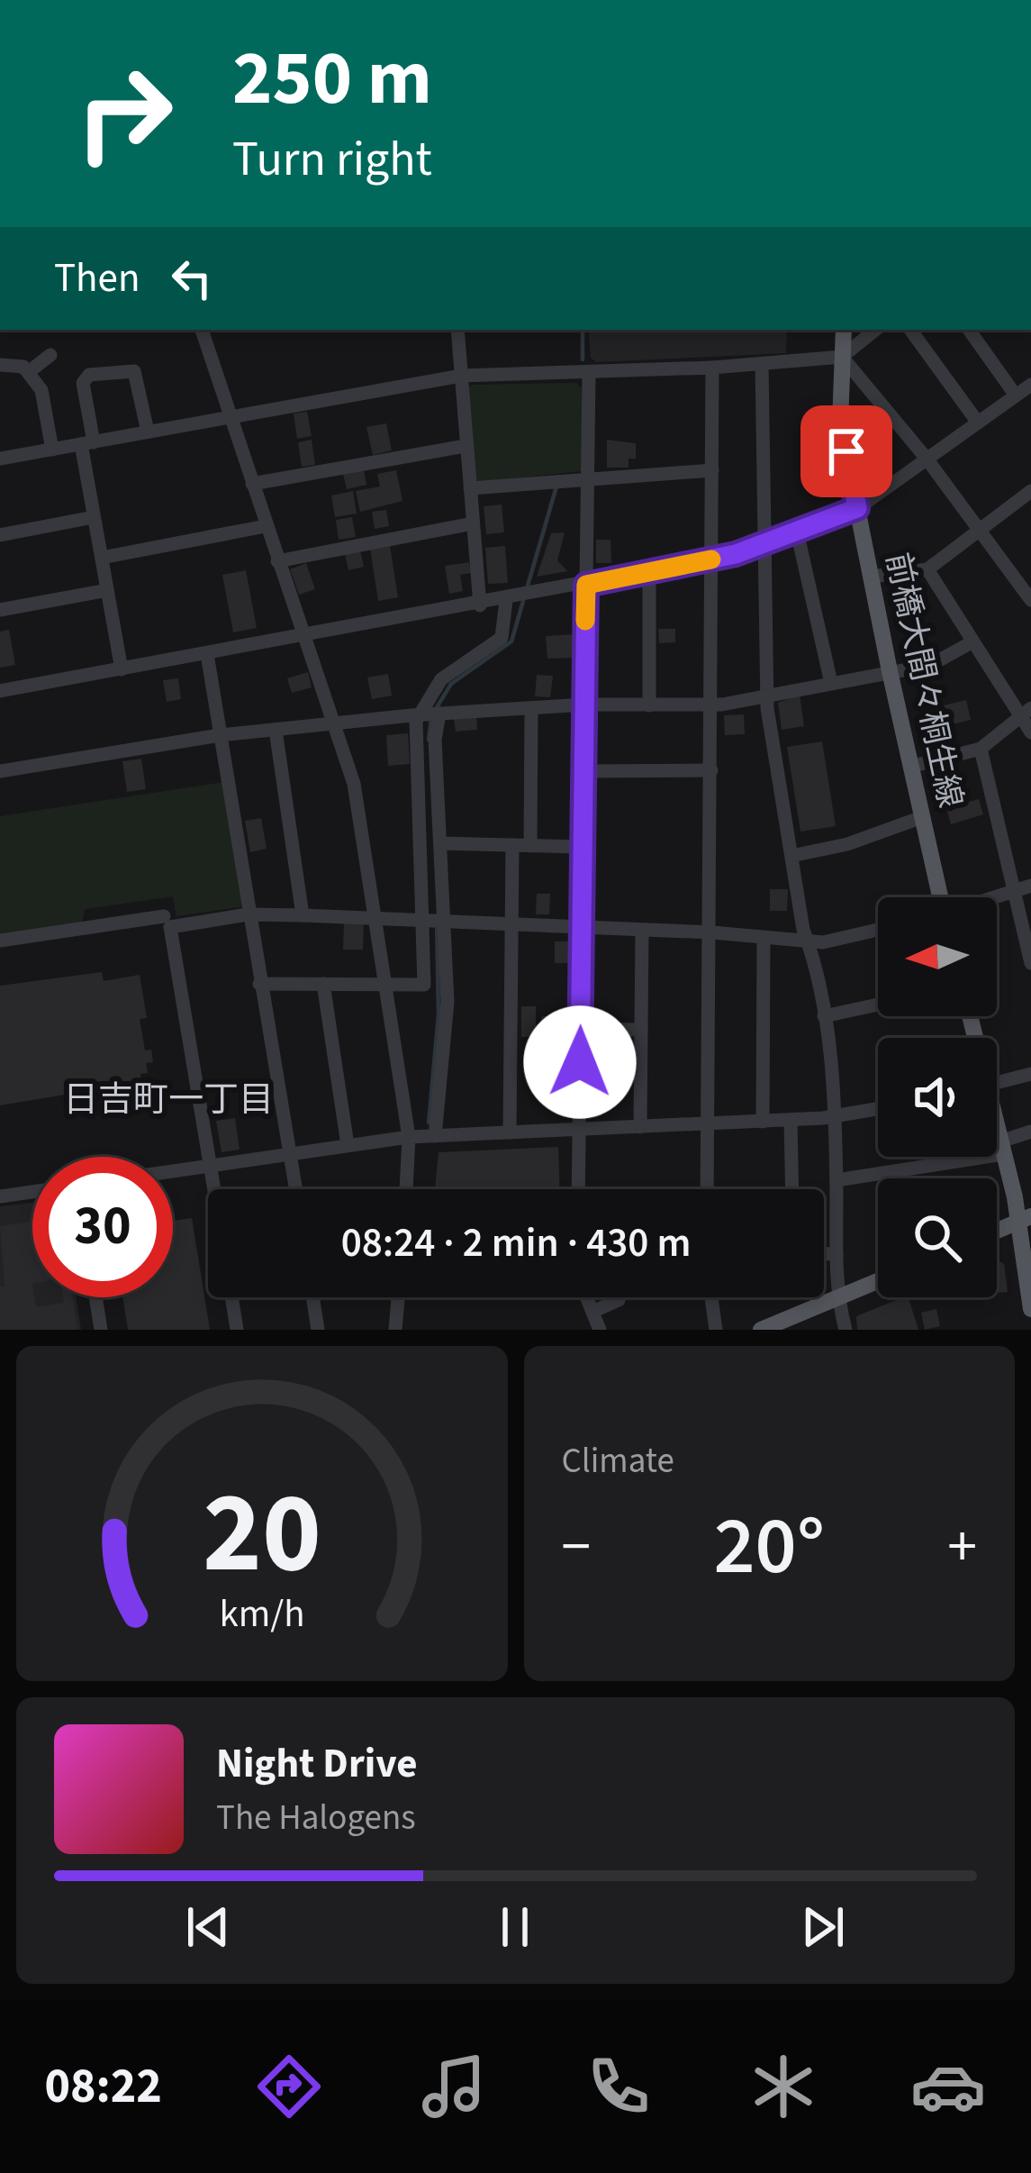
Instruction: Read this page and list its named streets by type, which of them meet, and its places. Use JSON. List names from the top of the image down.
{
  "streets": {
    "main road": ["前橋大間々桐生線"]
  },
  "districts": ["日吉町一丁目"],
  "north": "left",
  "page": {
    "turn": ["250 m", "Turn right"],
    "then": "Then",
    "limit": "30",
    "trip": "08:24 · 2 min · 430 m",
    "tile": "Climate",
    "heat": ["−", "20°", "+"],
    "song": ["Night Drive", "The Halogens"],
    "tabs": "08:22",
    "gauge": ["20", "km/h"]
  }
}
